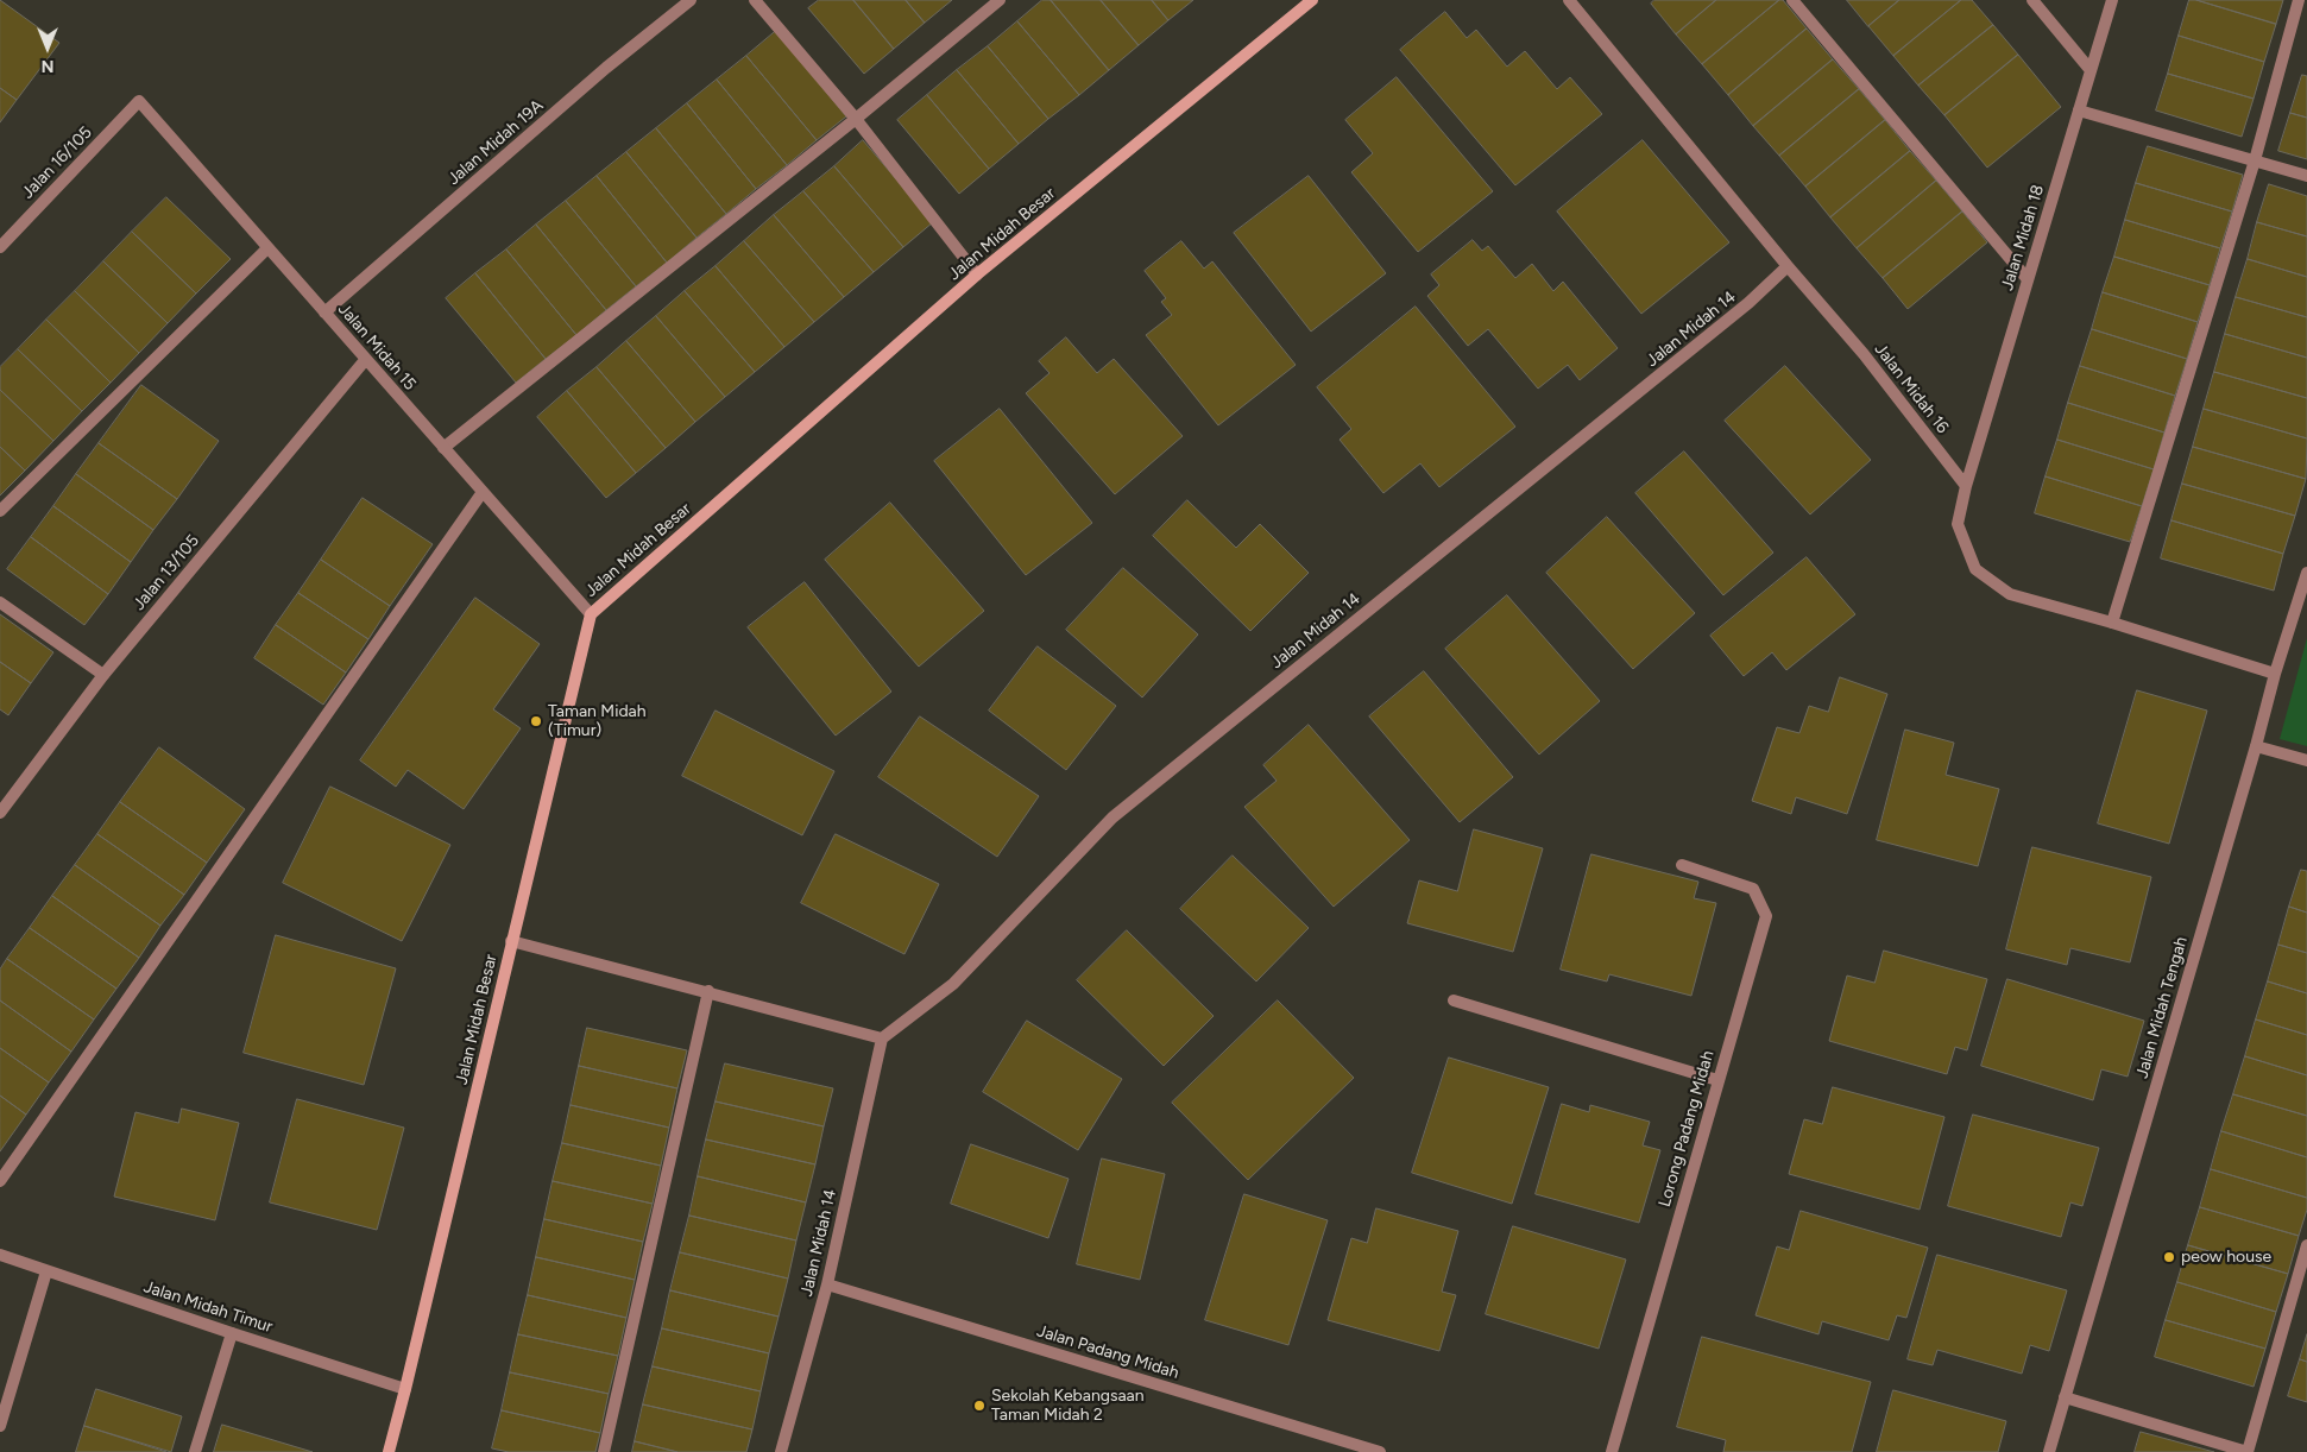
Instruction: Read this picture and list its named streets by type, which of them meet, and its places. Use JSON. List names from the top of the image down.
{
  "streets": {
    "street": [
      "Jalan Midah 19A",
      "Jalan 16/105",
      "Jalan Midah Besar",
      "Jalan Midah 18",
      "Jalan Midah 14",
      "Jalan Midah 15",
      "Jalan Midah 16",
      "Jalan 13/105",
      "Jalan Midah Tengah",
      "Lorong Padang Midah",
      "Jalan Midah Timur",
      "Jalan Padang Midah"
    ]
  },
  "crossings": [
    ["Jalan Midah 19A", "Jalan Midah 15"],
    ["Jalan 16/105", "Jalan Midah 15"],
    ["Jalan Midah Besar", "Jalan Midah 15"],
    ["Jalan Midah Besar", "Jalan Midah Timur"],
    ["Jalan Midah 18", "Jalan Midah 16"],
    ["Jalan Midah 14", "Jalan Midah 16"],
    ["Jalan Midah 14", "Jalan Padang Midah"],
    ["Jalan Midah 15", "Jalan 13/105"]
  ],
  "places": ["Taman Midah (Timur)", "peow house", "Sekolah Kebangsaan Taman Midah 2"],
  "north": "bottom"
}
